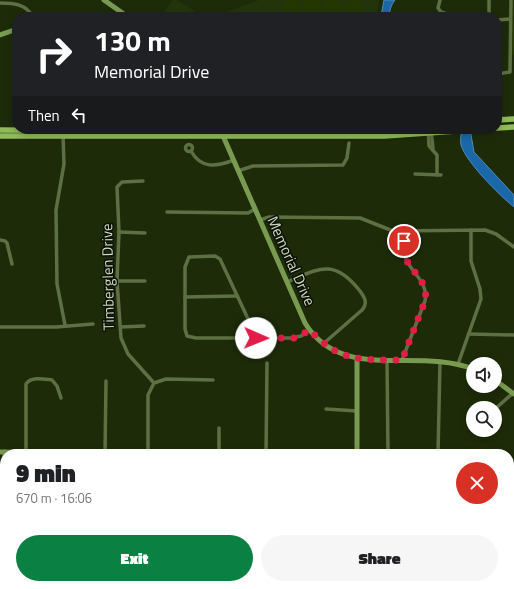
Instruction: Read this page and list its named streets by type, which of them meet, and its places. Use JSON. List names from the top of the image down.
{
  "streets": {
    "street": ["Memorial Drive", "Timberglen Drive"]
  },
  "page": {
    "turn": ["130 m", "Memorial Drive"],
    "then": "Then",
    "heading": ["9 min", "670 m · 16:06"],
    "buttons": ["Exit", "Share"]
  }
}
